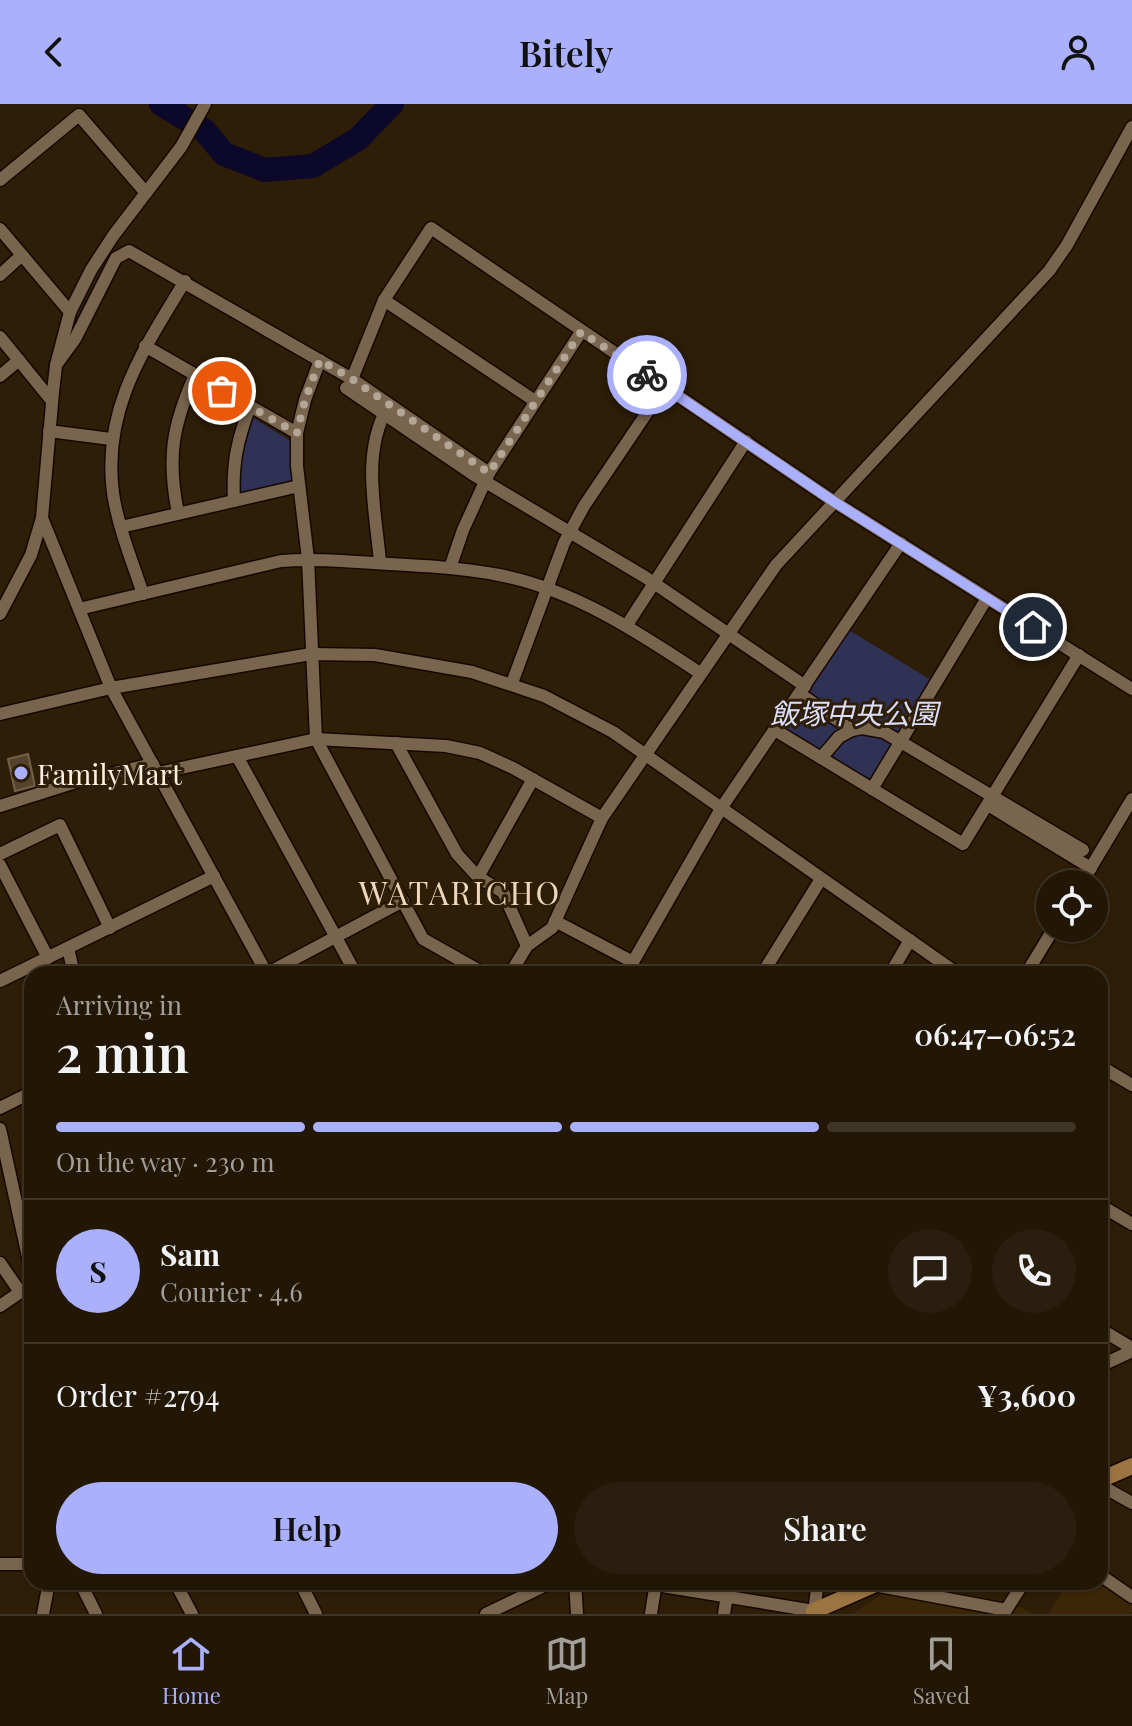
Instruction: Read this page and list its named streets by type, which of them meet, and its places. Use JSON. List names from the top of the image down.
{
  "districts": ["WATARICHO"],
  "parks": ["飯塚中央公園"],
  "places": ["FamilyMart"],
  "page": {
    "header": "Bitely",
    "heading": ["2 min", "Arriving in", "06:47–06:52"],
    "panel": [
      "Sam",
      "Courier · 4.6",
      "Order #2794",
      "¥3,600"
    ],
    "bar": "On the way · 230 m",
    "round": "S",
    "buttons": ["Help", "Share"],
    "tabs": ["Home", "Map", "Saved"]
  }
}
